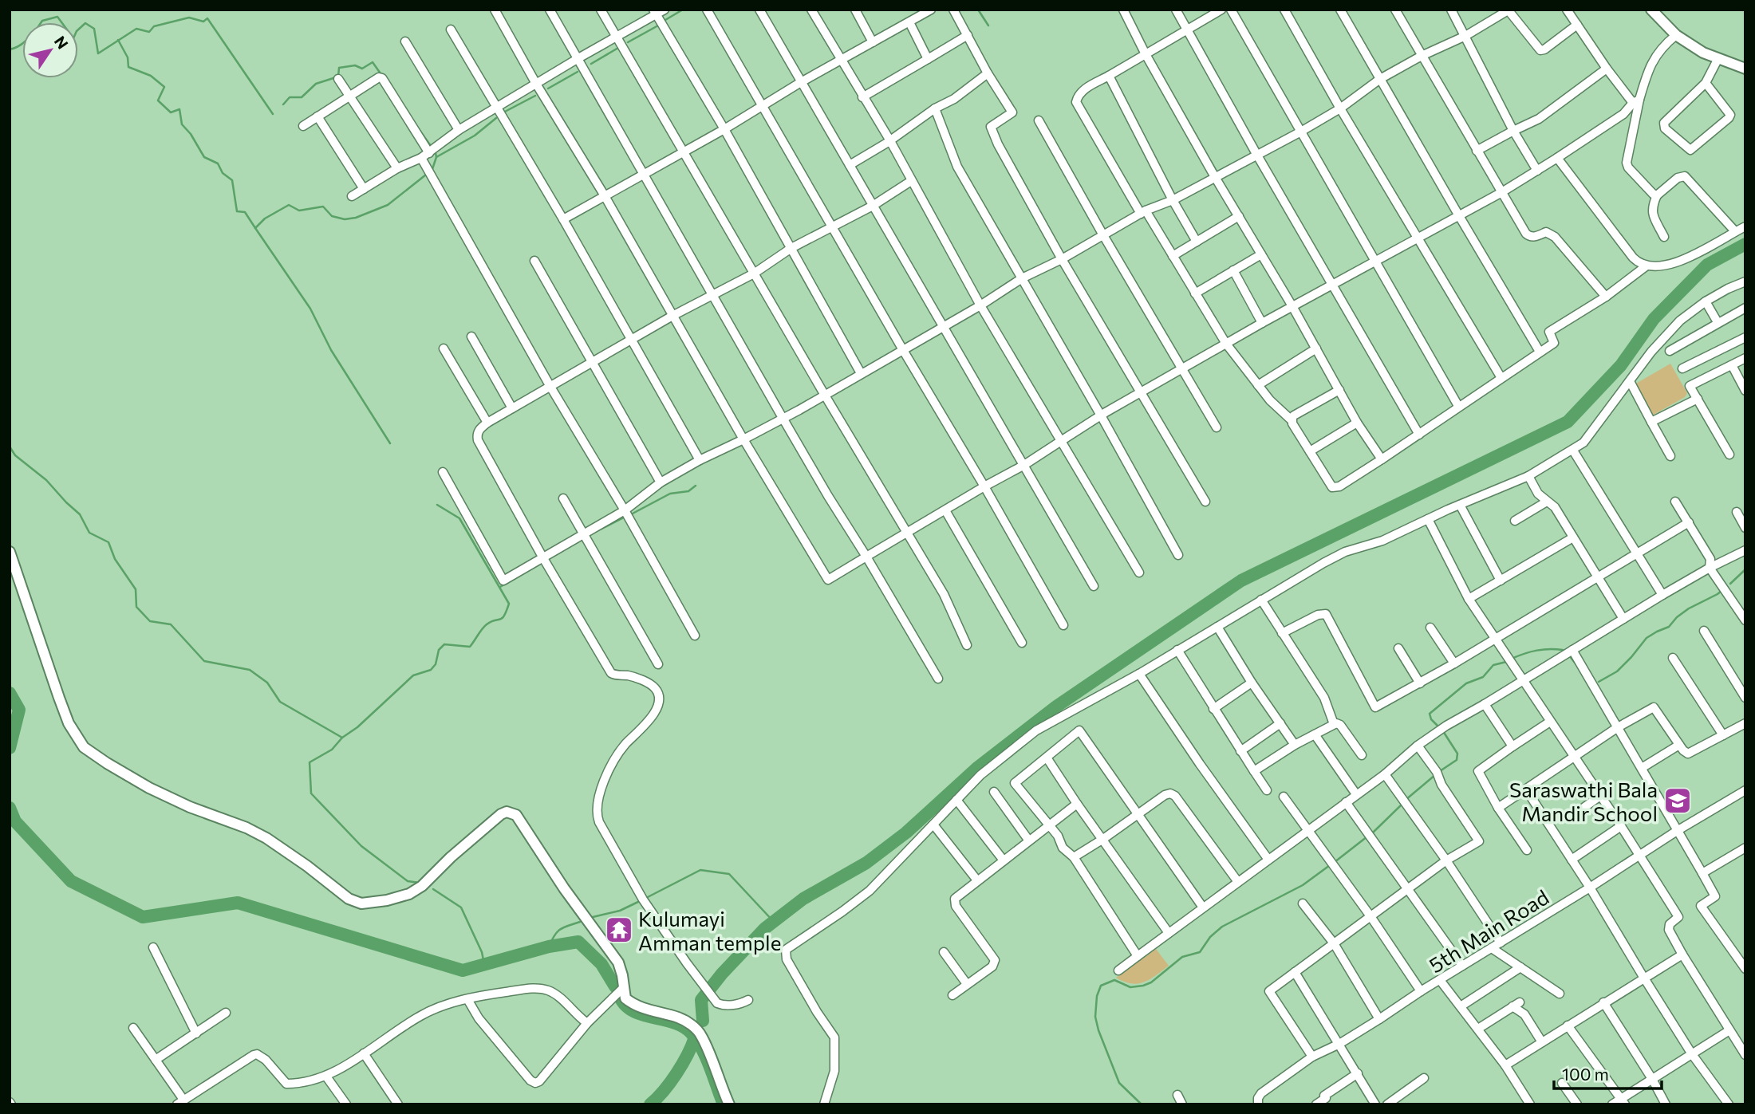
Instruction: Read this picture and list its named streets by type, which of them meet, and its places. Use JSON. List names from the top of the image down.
{
  "streets": {
    "street": ["5th Main Road"]
  },
  "places": {
    "school or university": ["Saraswathi Bala Mandir School"],
    "temple": ["Kulumayi Amman temple"]
  },
  "scale_bar": "100 m",
  "north": "top right"
}
